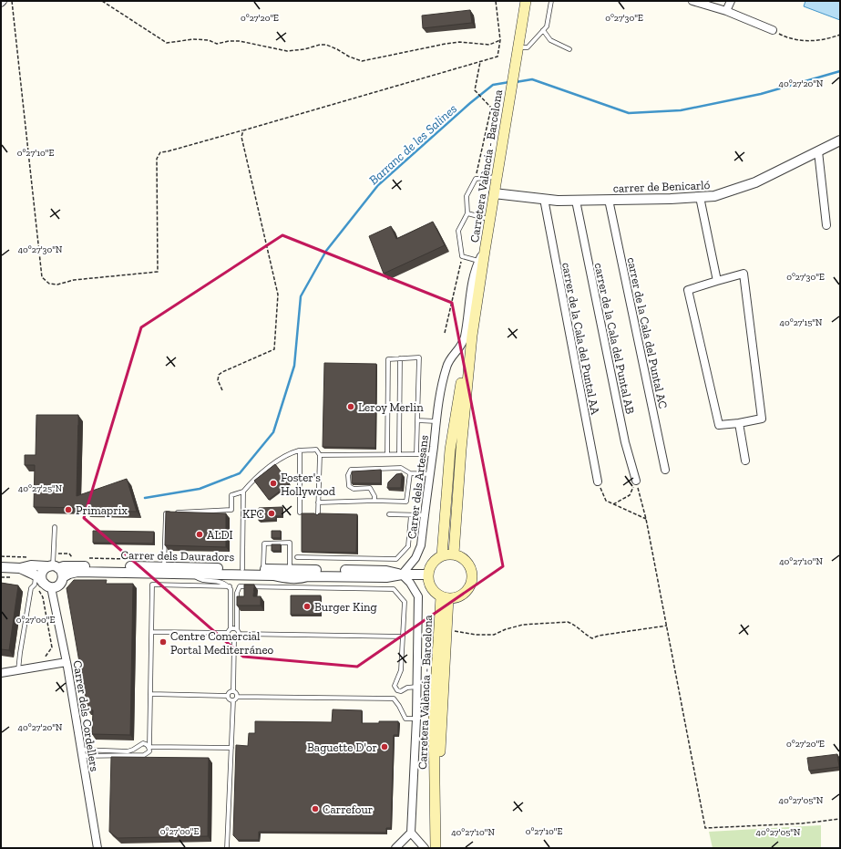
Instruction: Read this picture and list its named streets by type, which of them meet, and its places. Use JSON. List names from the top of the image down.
{
  "streets": {
    "main road": ["Carretera València - Barcelona"],
    "street": [
      "carrer de Benicarló",
      "carrer de la Cala del Puntal AC",
      "carrer de la Cala del Puntal AA",
      "carrer de la Cala del Puntal AB",
      "Carrer dels Artesans",
      "Carrer dels Dauradors",
      "Carrer dels Cordellers"
    ]
  },
  "crossings": [
    ["Carretera València - Barcelona", "carrer de Benicarló"],
    ["Carretera València - Barcelona", "Carrer dels Artesans"],
    ["Carretera València - Barcelona", "Carrer dels Dauradors"],
    ["carrer de Benicarló", "carrer de la Cala del Puntal AC"],
    ["carrer de Benicarló", "carrer de la Cala del Puntal AA"],
    ["carrer de Benicarló", "carrer de la Cala del Puntal AB"],
    ["Carrer dels Artesans", "Carrer dels Dauradors"],
    ["Carrer dels Dauradors", "Carrer dels Cordellers"]
  ],
  "water": ["Barranc de les Salines"],
  "places": [
    "Leroy Merlin",
    "Foster's Hollywood",
    "Primaprix",
    "KFC",
    "ALDI",
    "Burger King",
    "Centre Comercial Portal Mediterráneo",
    "Baguette D'or",
    "Carrefour"
  ],
  "coordinates": [
    "0°27'20\"E",
    "0°27'30\"E",
    "40°27'20\"N",
    "0°27'10\"E",
    "40°27'30\"N",
    "40°27'15\"N",
    "40°27'25\"N",
    "40°27'10\"N",
    "0°27'00\"E",
    "40°27'05\"N"
  ]
}
